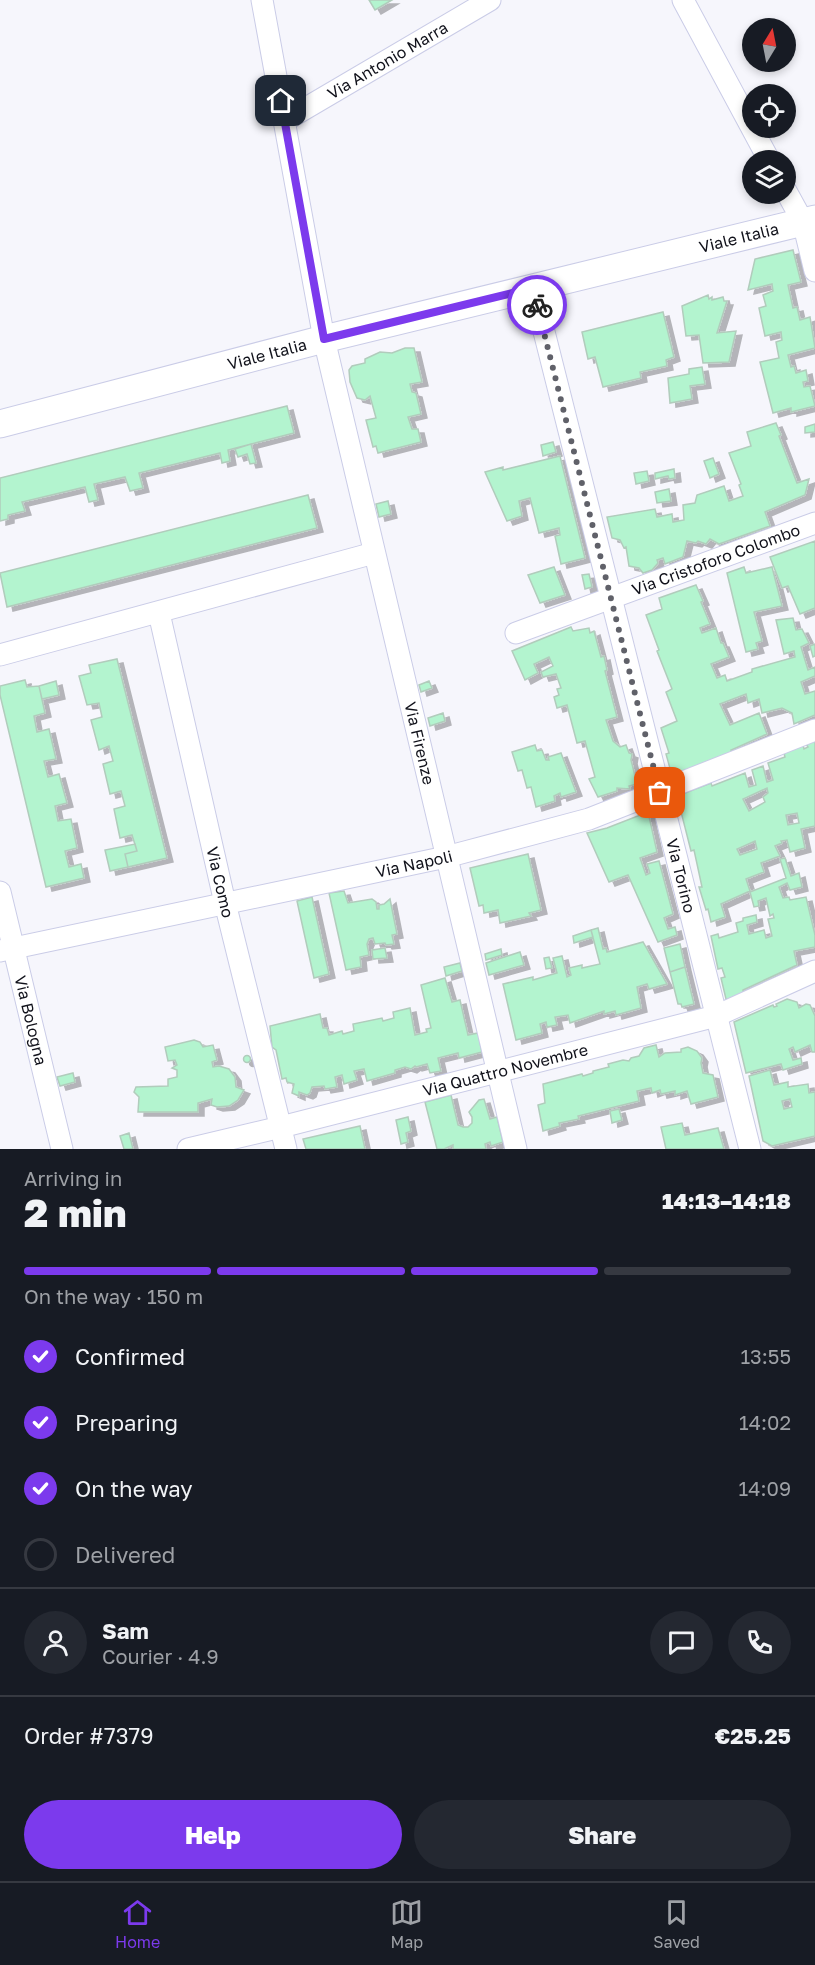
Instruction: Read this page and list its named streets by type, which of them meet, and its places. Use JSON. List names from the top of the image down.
{
  "streets": {
    "street": [
      "Via Antonio Marra",
      "Viale Italia",
      "Via Cristoforo Colombo",
      "Via Firenze",
      "Via Napoli",
      "Via Torino",
      "Via Como",
      "Via Bologna",
      "Via Quattro Novembre"
    ]
  },
  "crossings": [
    ["Via Antonio Marra", "Via Firenze"],
    ["Viale Italia", "Via Firenze"],
    ["Viale Italia", "Via Torino"],
    ["Via Cristoforo Colombo", "Via Torino"],
    ["Via Firenze", "Via Napoli"],
    ["Via Firenze", "Via Quattro Novembre"],
    ["Via Napoli", "Via Torino"],
    ["Via Napoli", "Via Como"],
    ["Via Napoli", "Via Bologna"],
    ["Via Torino", "Via Quattro Novembre"],
    ["Via Como", "Via Quattro Novembre"]
  ],
  "north": "top",
  "page": {
    "heading": ["2 min", "Arriving in", "14:13–14:18"],
    "panel": [
      "Sam",
      "Courier · 4.9",
      "Order #7379",
      "€25.25"
    ],
    "bar": "On the way · 150 m",
    "list": [
      ["Confirmed", "13:55"],
      ["Preparing", "14:02"],
      ["On the way", "14:09"],
      "Delivered"
    ],
    "buttons": ["Help", "Share"],
    "tabs": ["Home", "Map", "Saved"]
  }
}
